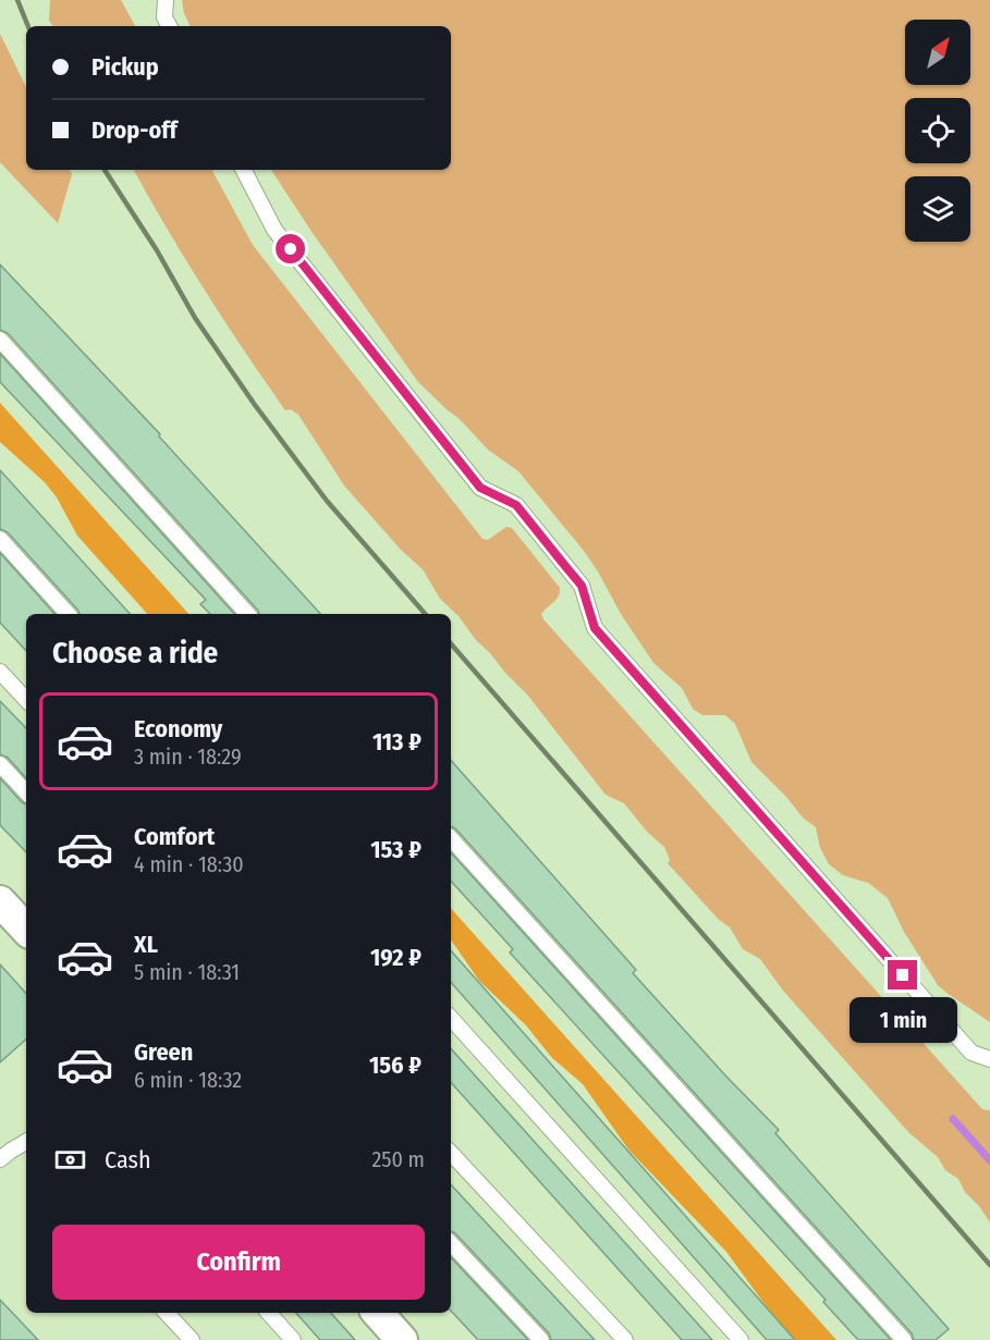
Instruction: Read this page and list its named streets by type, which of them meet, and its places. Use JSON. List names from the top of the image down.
{
  "north": "top right",
  "page": {
    "banner": ["Pickup", "Drop-off"],
    "heading": "Choose a ride",
    "list": [
      {
        "name": "Economy",
        "note": "3 min · 18:29",
        "value": "113 ₽"
      },
      {
        "name": "Comfort",
        "note": "4 min · 18:30",
        "value": "153 ₽"
      },
      {
        "name": "XL",
        "note": "5 min · 18:31",
        "value": "192 ₽"
      },
      {
        "name": "Green",
        "note": "6 min · 18:32",
        "value": "156 ₽"
      }
    ],
    "bubble": "1 min",
    "pay": ["Cash", "250 m"],
    "buttons": "Confirm"
  }
}
